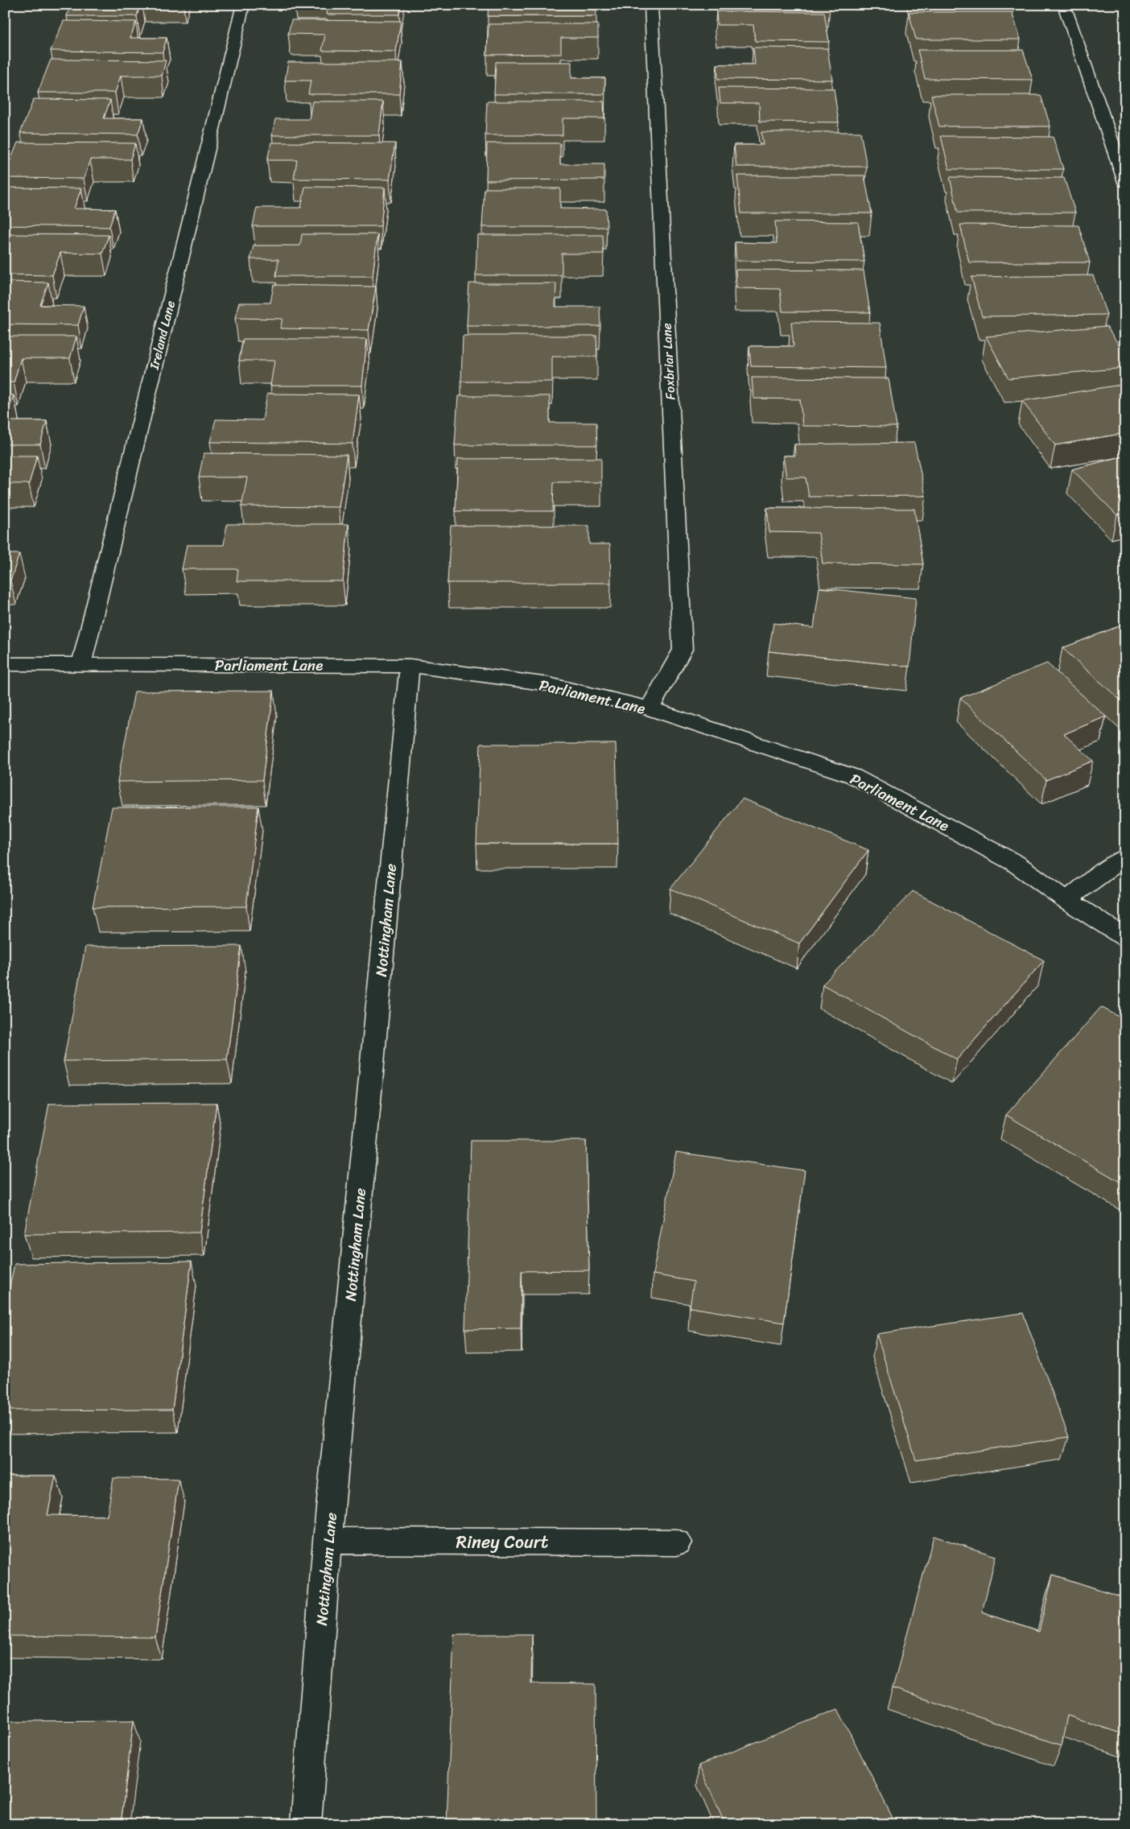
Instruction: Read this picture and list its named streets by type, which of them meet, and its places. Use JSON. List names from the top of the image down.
{
  "streets": {
    "street": [
      "Ireland Lane",
      "Foxbriar Lane",
      "Parliament Lane",
      "Nottingham Lane",
      "Riney Court"
    ]
  },
  "crossings": [
    ["Ireland Lane", "Parliament Lane"],
    ["Foxbriar Lane", "Parliament Lane"],
    ["Parliament Lane", "Nottingham Lane"],
    ["Nottingham Lane", "Riney Court"]
  ]
}
